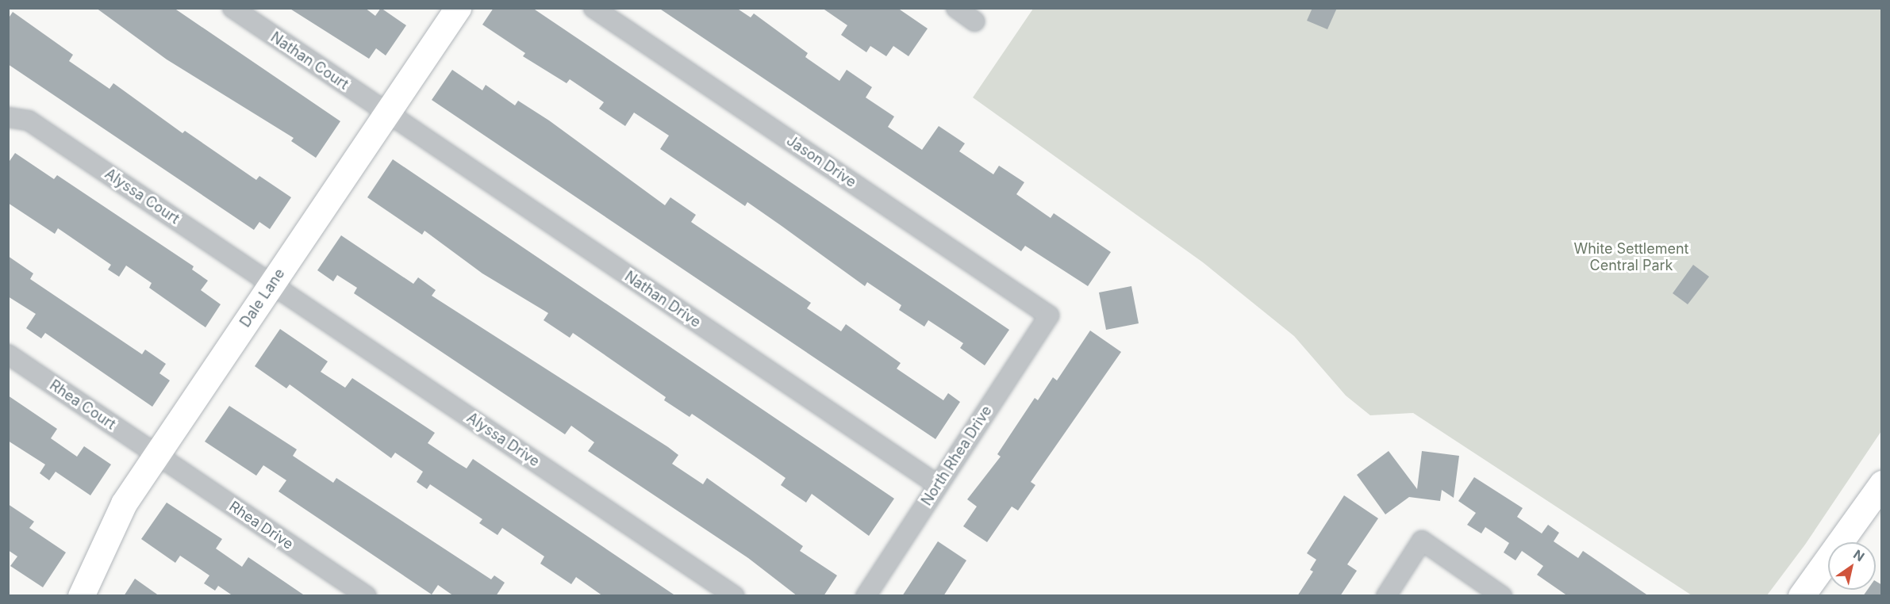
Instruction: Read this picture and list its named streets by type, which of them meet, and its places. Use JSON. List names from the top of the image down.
{
  "streets": {
    "street": [
      "Nathan Court",
      "Jason Drive",
      "Alyssa Court",
      "Dale Lane",
      "Nathan Drive",
      "Rhea Court",
      "Alyssa Drive",
      "North Rhea Drive",
      "Rhea Drive"
    ]
  },
  "crossings": [
    ["Nathan Court", "Dale Lane"],
    ["Nathan Court", "Nathan Drive"],
    ["Jason Drive", "North Rhea Drive"],
    ["Alyssa Court", "Dale Lane"],
    ["Alyssa Court", "Alyssa Drive"],
    ["Dale Lane", "Nathan Drive"],
    ["Dale Lane", "Rhea Court"],
    ["Dale Lane", "Alyssa Drive"],
    ["Dale Lane", "Rhea Drive"],
    ["Nathan Drive", "North Rhea Drive"],
    ["Rhea Court", "Rhea Drive"]
  ],
  "parks": ["White Settlement Central Park"],
  "north": "top right"
}
